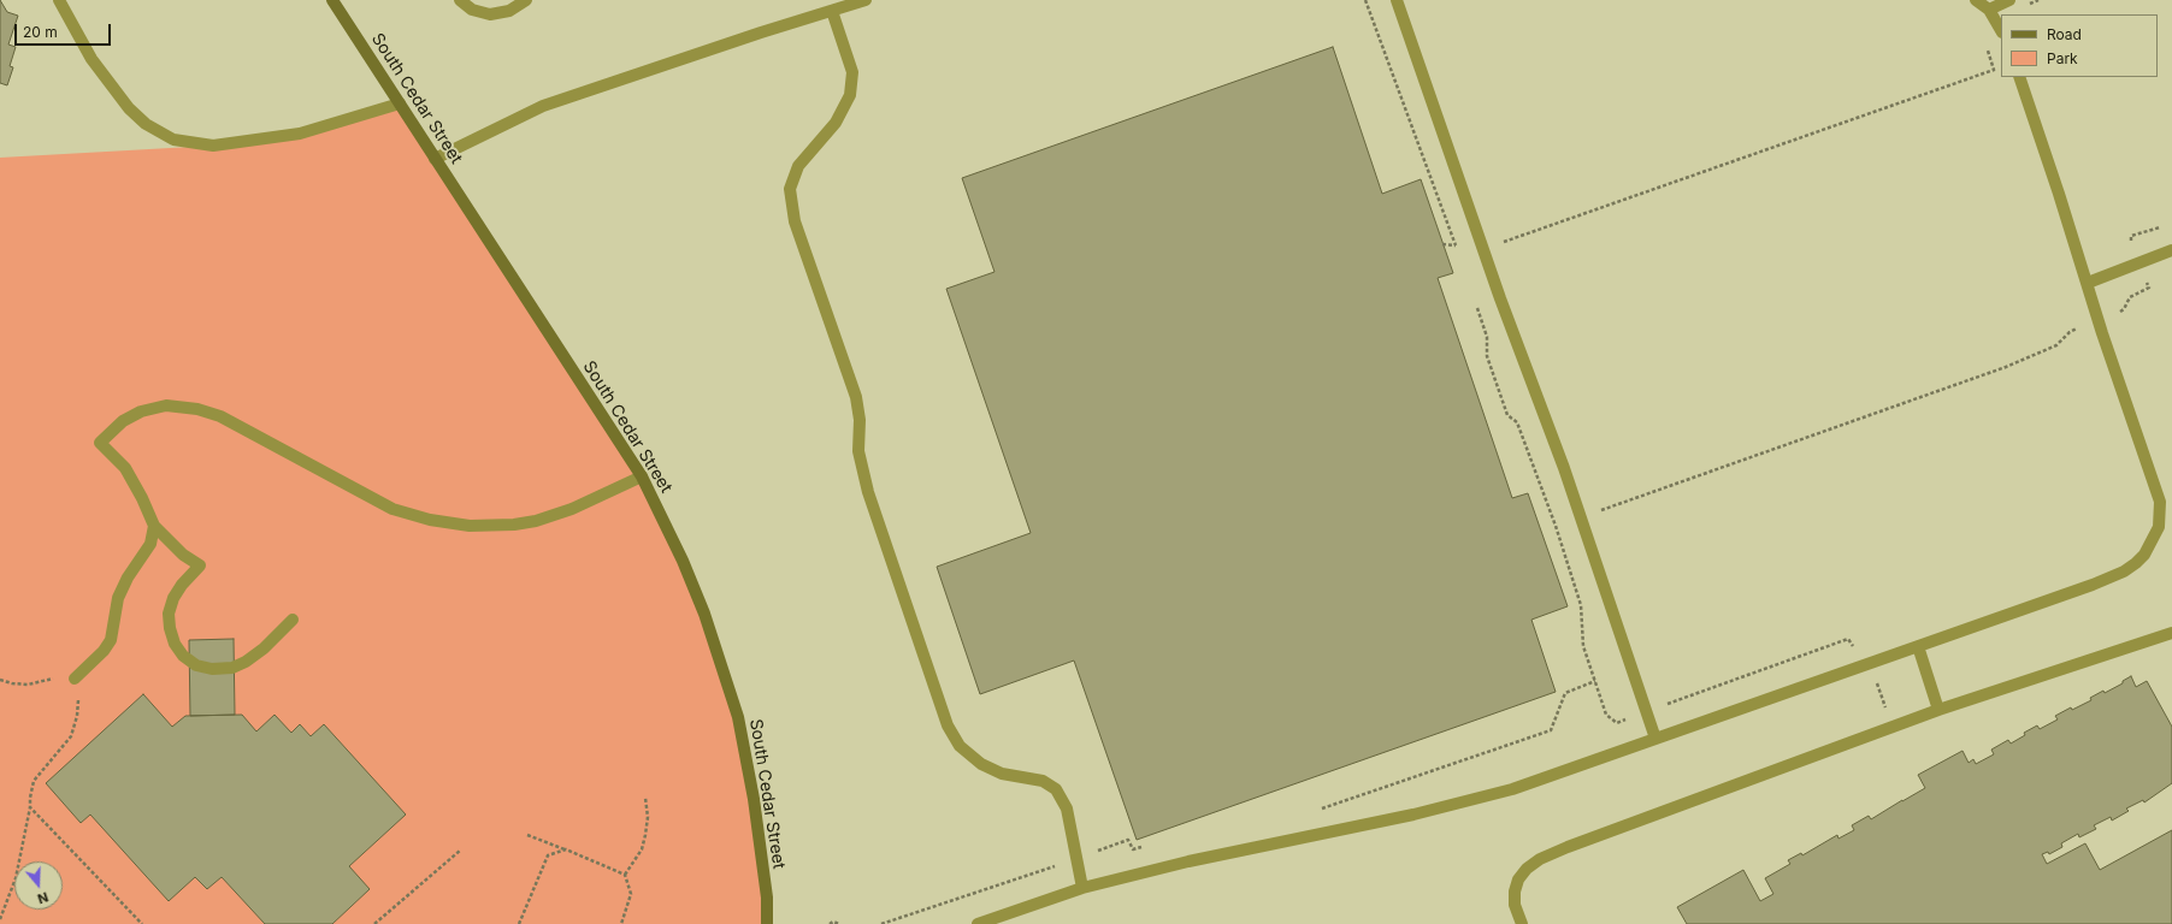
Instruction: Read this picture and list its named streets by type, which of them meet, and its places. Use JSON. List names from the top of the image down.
{
  "streets": {
    "main road": ["South Cedar Street"]
  },
  "legend": ["Road", "Park"],
  "scale_bar": "20 m",
  "north": "bottom"
}
